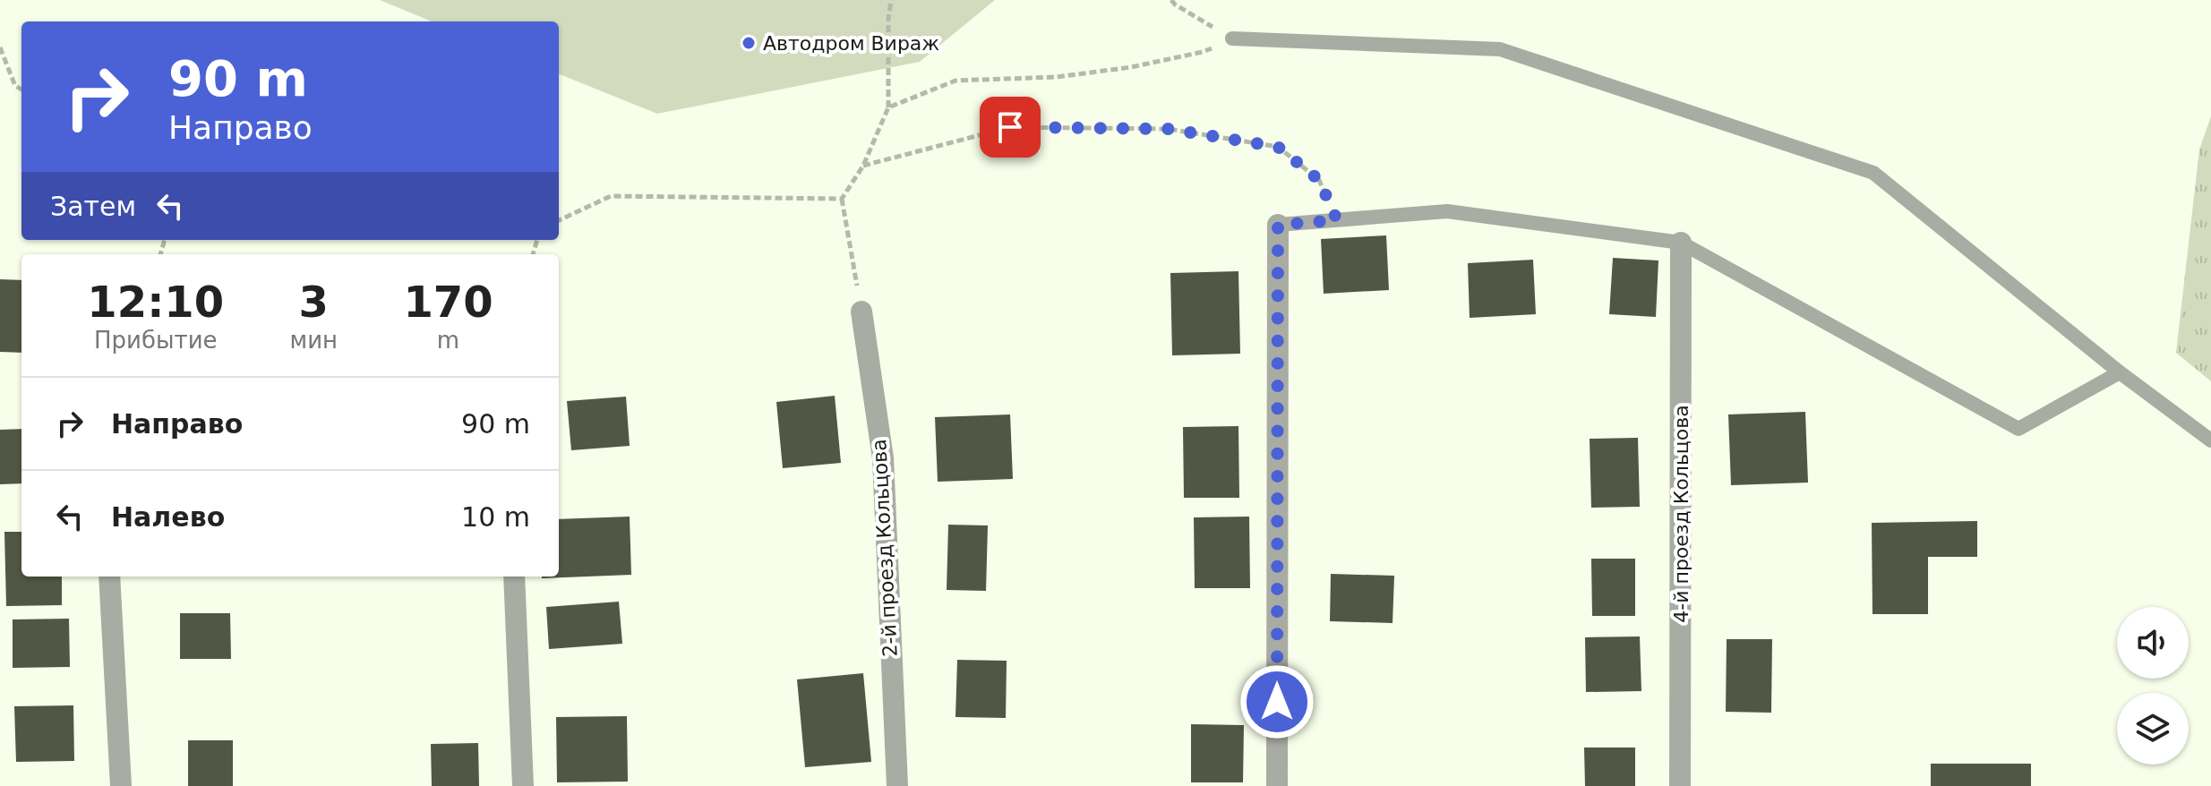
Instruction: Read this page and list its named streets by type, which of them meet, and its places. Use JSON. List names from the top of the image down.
{
  "streets": {
    "street": ["4-й проезд Кольцова", "2-й проезд Кольцова"]
  },
  "places": ["Автодром Вираж"],
  "page": {
    "turn": ["90 m", "Направо"],
    "then": "Затем",
    "eta": [
      "12:10",
      "Прибытие",
      "3",
      "мин",
      "170",
      "m"
    ],
    "list": [
      {
        "name": "Направо",
        "value": "90 m"
      },
      {
        "name": "Налево",
        "value": "10 m"
      }
    ]
  }
}
